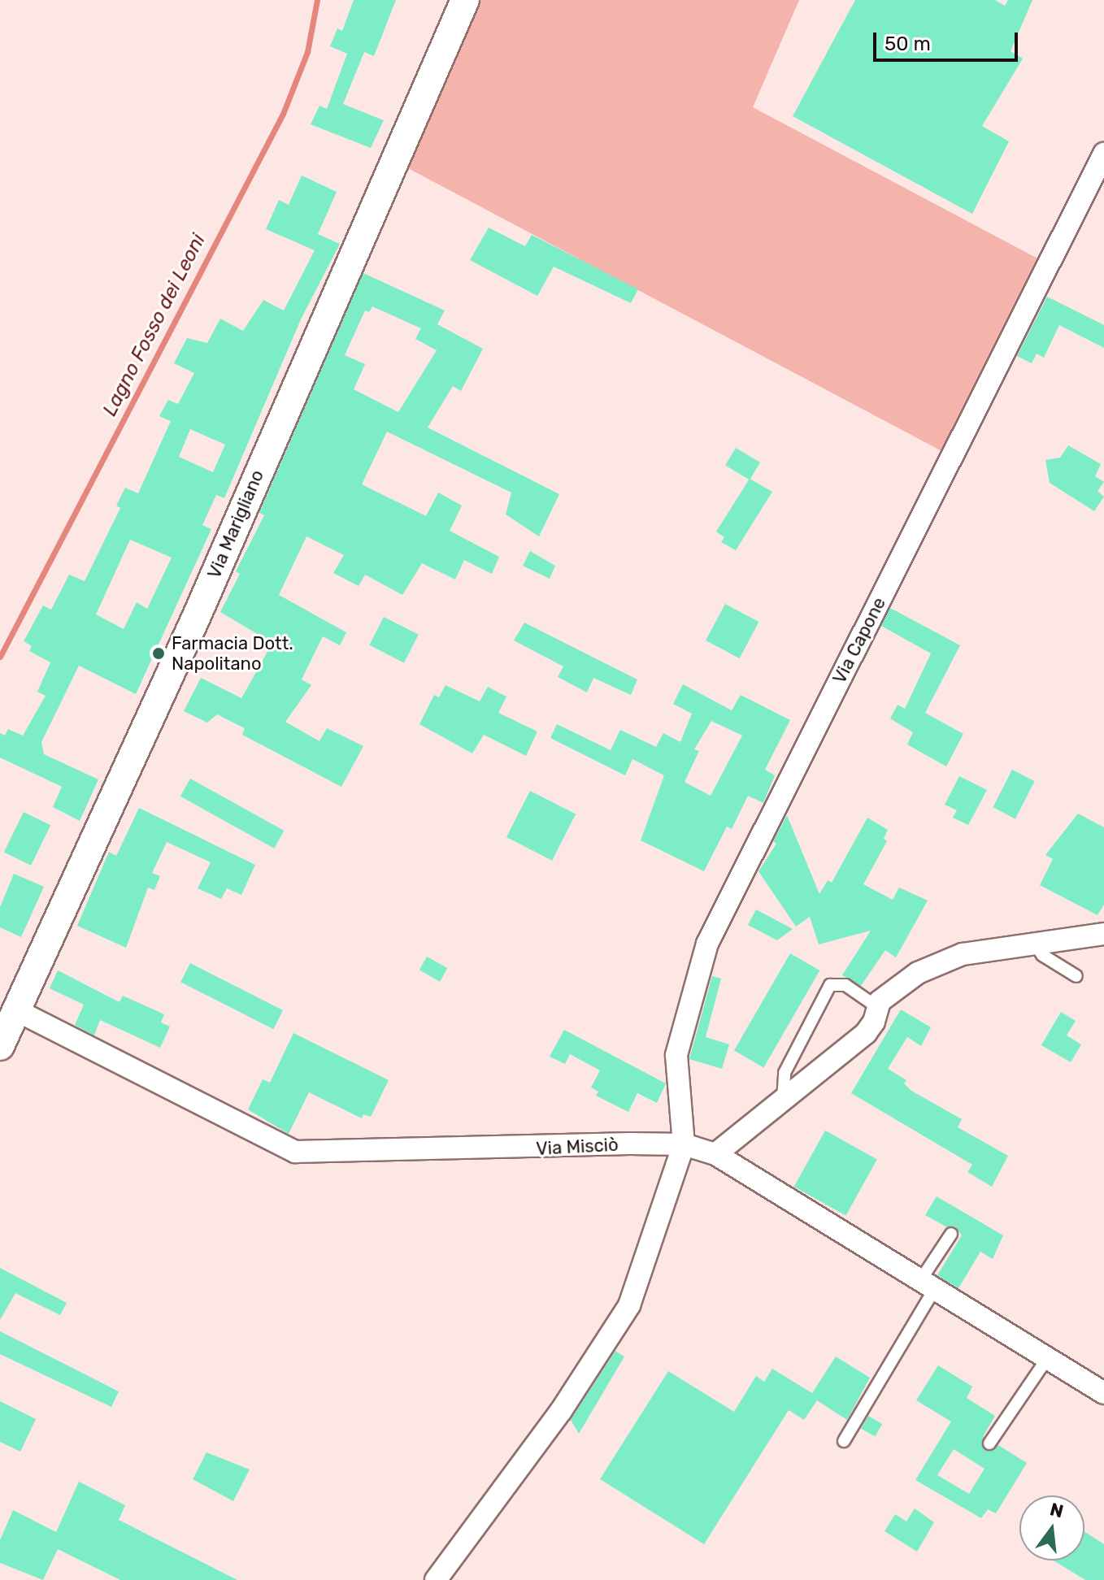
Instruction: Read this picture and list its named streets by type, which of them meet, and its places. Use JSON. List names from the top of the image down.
{
  "streets": {
    "street": ["Via Marigliano", "Via Capone", "Via Misciò"]
  },
  "crossings": [
    ["Via Marigliano", "Via Misciò"],
    ["Via Capone", "Via Misciò"]
  ],
  "water": ["Lagno Fosso dei Leoni"],
  "places": ["Farmacia Dott. Napolitano"],
  "scale_bar": "50 m",
  "north": "top"
}
